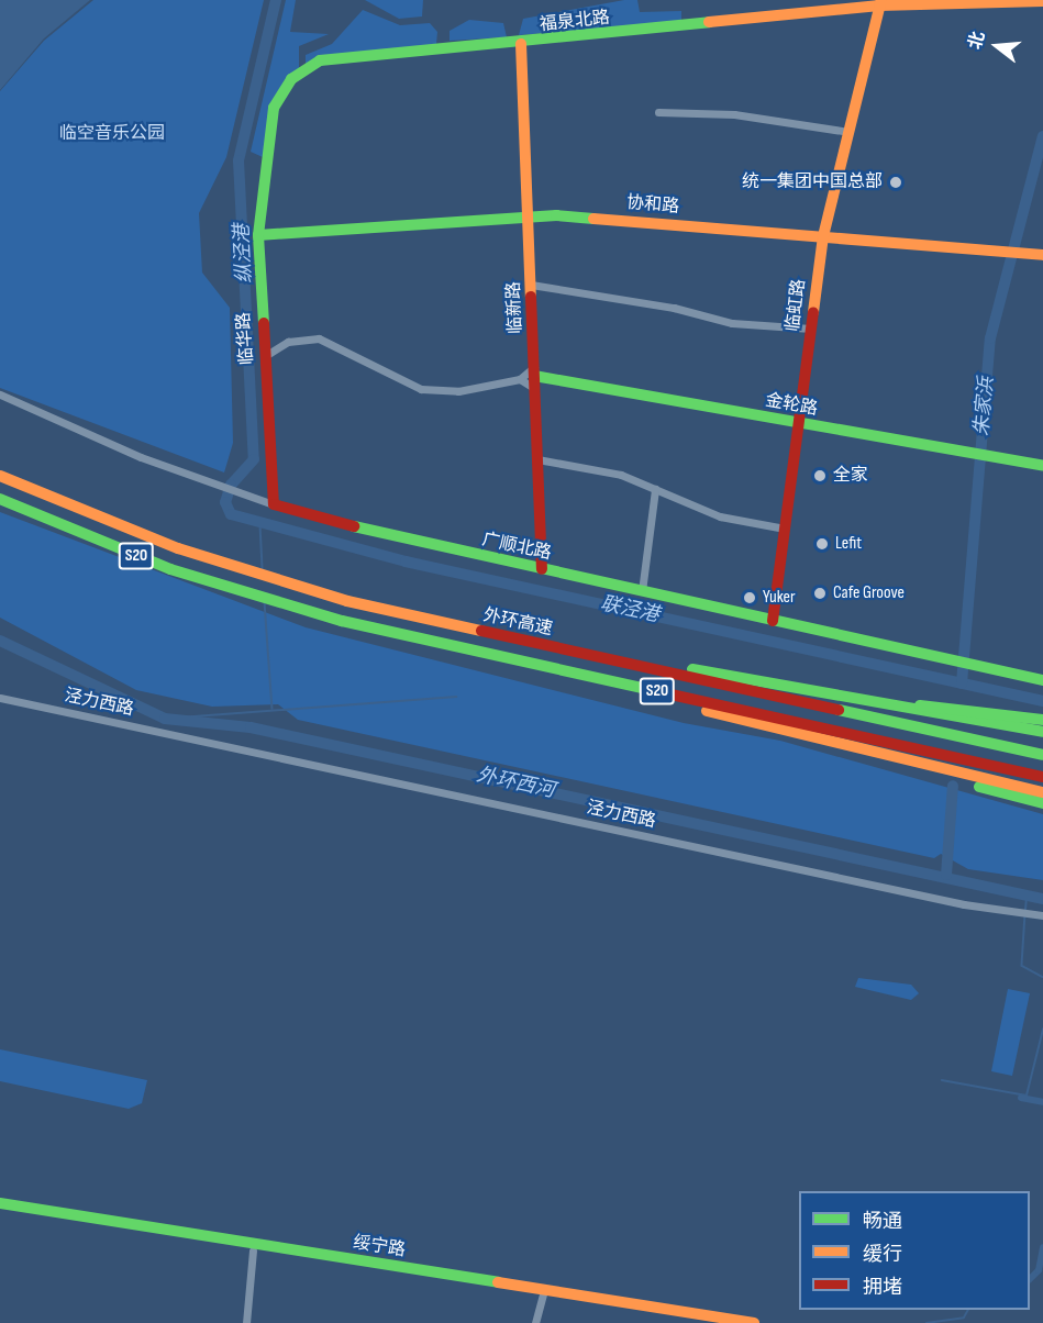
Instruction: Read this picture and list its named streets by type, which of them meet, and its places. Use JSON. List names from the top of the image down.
{
  "streets": {
    "main road": [
      "福泉北路",
      "协和路",
      "临虹路",
      "临新路",
      "临华路",
      "金轮路",
      "广顺北路",
      "S20",
      "外环高速",
      "绥宁路"
    ],
    "street": ["泾力西路"]
  },
  "crossings": [
    ["福泉北路", "临虹路"],
    ["福泉北路", "临新路"],
    ["福泉北路", "临华路"],
    ["协和路", "临虹路"],
    ["协和路", "临新路"],
    ["协和路", "临华路"],
    ["临虹路", "金轮路"],
    ["临虹路", "广顺北路"],
    ["临新路", "金轮路"],
    ["临新路", "广顺北路"],
    ["临华路", "广顺北路"]
  ],
  "water": [
    "纵泾港",
    "朱家浜",
    "联泾港",
    "外环西河"
  ],
  "parks": ["临空音乐公园"],
  "places": [
    "统一集团中国总部",
    "全家",
    "Lefit",
    "Cafe Groove",
    "Yuker"
  ],
  "legend": ["畅通", "缓行", "拥堵"],
  "north": "left"
}
